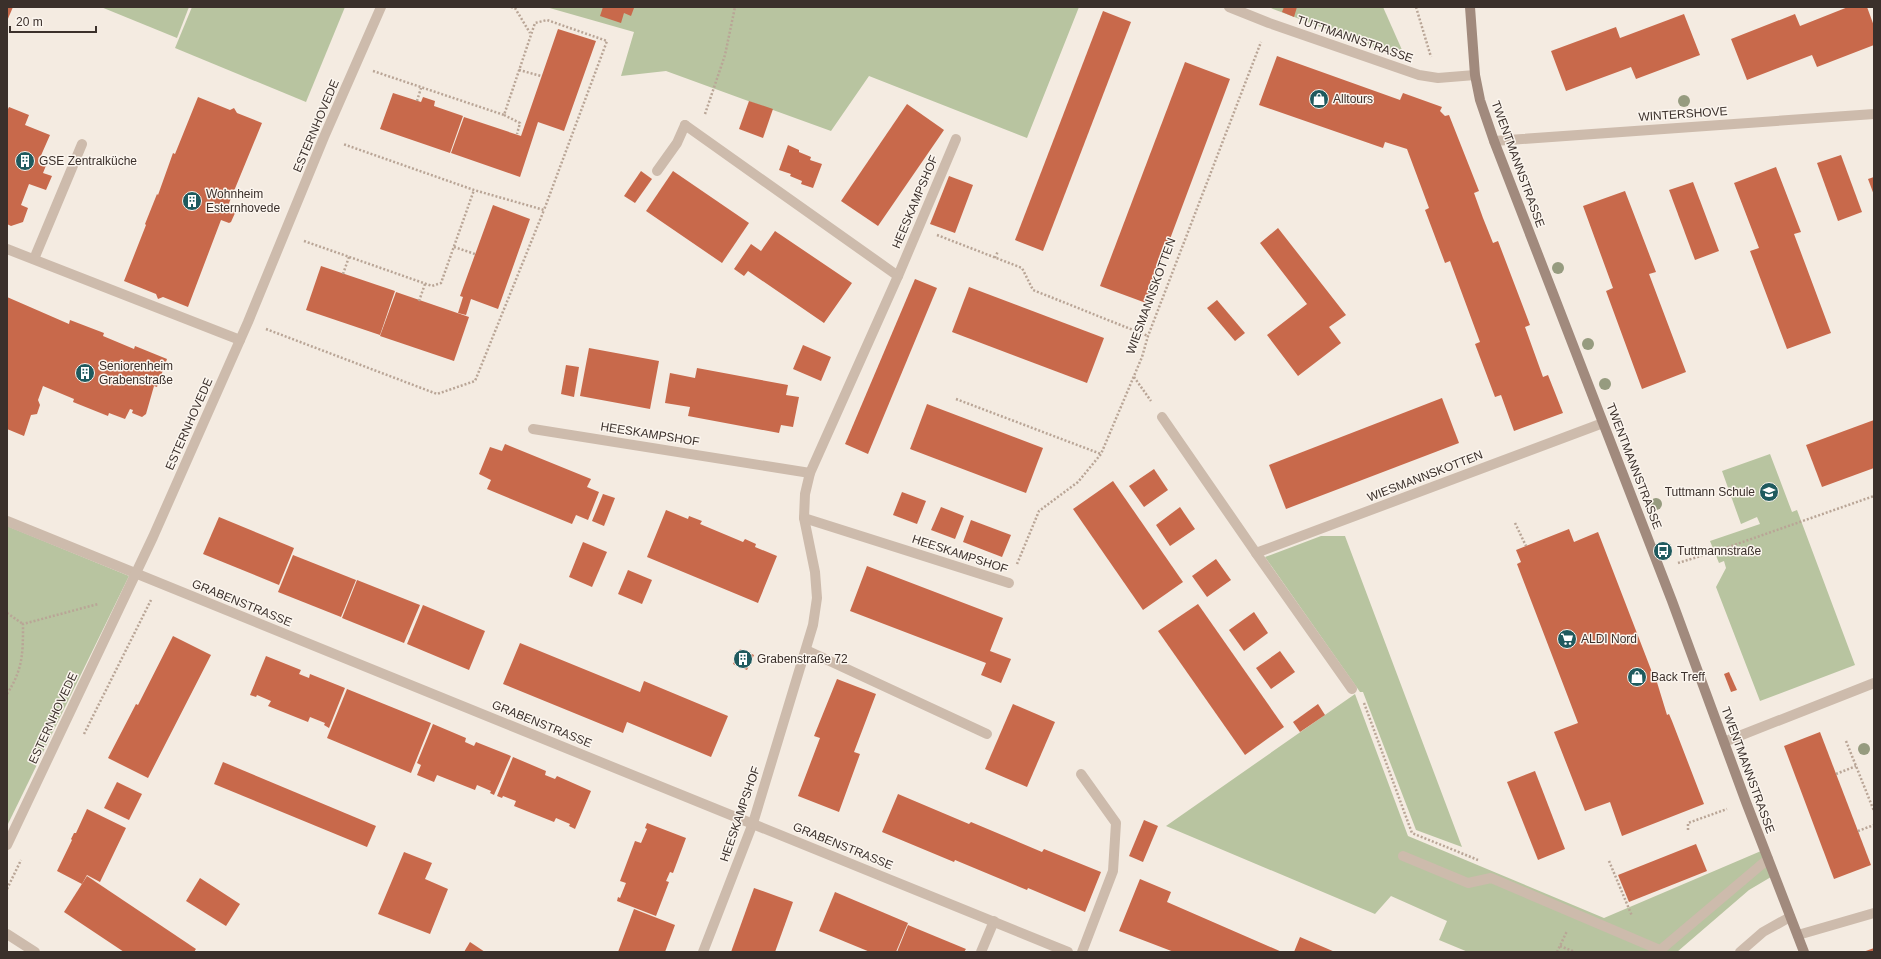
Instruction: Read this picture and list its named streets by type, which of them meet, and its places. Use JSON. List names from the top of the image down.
{
  "streets": {
    "street": [
      "TUTTMANNSTRASSE",
      "WINTERSHOVE",
      "ESTERNHOVEDE",
      "TWENTMANNSTRASSE",
      "HEESKAMPSHOF",
      "WIESMANNSKOTTEN",
      "GRABENSTRASSE"
    ]
  },
  "crossings": [
    ["TUTTMANNSTRASSE", "TWENTMANNSTRASSE"],
    ["TUTTMANNSTRASSE", "WIESMANNSKOTTEN"],
    ["WINTERSHOVE", "TWENTMANNSTRASSE"],
    ["ESTERNHOVEDE", "GRABENSTRASSE"],
    ["TWENTMANNSTRASSE", "WIESMANNSKOTTEN"],
    ["HEESKAMPSHOF", "WIESMANNSKOTTEN"],
    ["HEESKAMPSHOF", "GRABENSTRASSE"]
  ],
  "places": {
    "shop": ["Alltours", "Back Treff"],
    "building": [
      "GSE Zentralküche",
      "Wohnheim Esternhovede",
      "Seniorenheim Grabenstraße",
      "Grabenstraße 72"
    ],
    "school or university": ["Tuttmann Schule"],
    "bus stop": ["Tuttmannstraße"],
    "supermarket": ["ALDI Nord"]
  },
  "scale_bar": "20 m"
}
